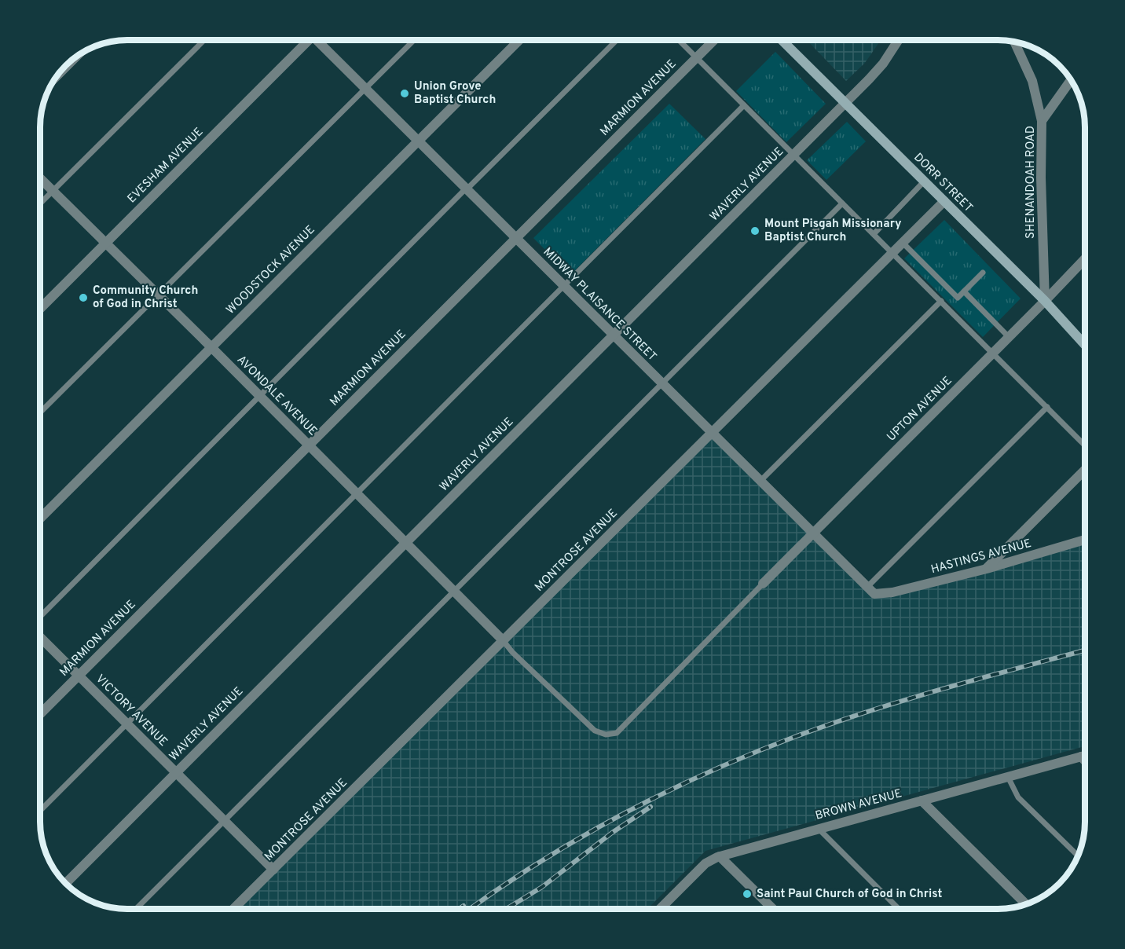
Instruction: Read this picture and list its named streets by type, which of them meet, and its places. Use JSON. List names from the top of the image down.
{
  "streets": {
    "main road": ["DORR STREET"],
    "street": [
      "MARMION AVENUE",
      "EVESHAM AVENUE",
      "SHENANDOAH ROAD",
      "WAVERLY AVENUE",
      "WOODSTOCK AVENUE",
      "MIDWAY PLAISANCE STREET",
      "AVONDALE AVENUE",
      "UPTON AVENUE",
      "MONTROSE AVENUE",
      "HASTINGS AVENUE",
      "VICTORY AVENUE",
      "BROWN AVENUE"
    ]
  },
  "crossings": [
    ["MARMION AVENUE", "MIDWAY PLAISANCE STREET"],
    ["MARMION AVENUE", "AVONDALE AVENUE"],
    ["MARMION AVENUE", "VICTORY AVENUE"],
    ["EVESHAM AVENUE", "AVONDALE AVENUE"],
    ["SHENANDOAH ROAD", "DORR STREET"],
    ["SHENANDOAH ROAD", "UPTON AVENUE"],
    ["DORR STREET", "WAVERLY AVENUE"],
    ["DORR STREET", "UPTON AVENUE"],
    ["DORR STREET", "MONTROSE AVENUE"],
    ["WAVERLY AVENUE", "MIDWAY PLAISANCE STREET"],
    ["WAVERLY AVENUE", "AVONDALE AVENUE"],
    ["WAVERLY AVENUE", "VICTORY AVENUE"],
    ["WOODSTOCK AVENUE", "MIDWAY PLAISANCE STREET"],
    ["WOODSTOCK AVENUE", "AVONDALE AVENUE"],
    ["MIDWAY PLAISANCE STREET", "UPTON AVENUE"],
    ["MIDWAY PLAISANCE STREET", "MONTROSE AVENUE"],
    ["MIDWAY PLAISANCE STREET", "HASTINGS AVENUE"],
    ["AVONDALE AVENUE", "MONTROSE AVENUE"],
    ["MONTROSE AVENUE", "VICTORY AVENUE"]
  ],
  "places": [
    "Union Grove Baptist Church",
    "Mount Pisgah Missionary Baptist Church",
    "Community Church of God in Christ",
    "Saint Paul Church of God in Christ"
  ]
}
